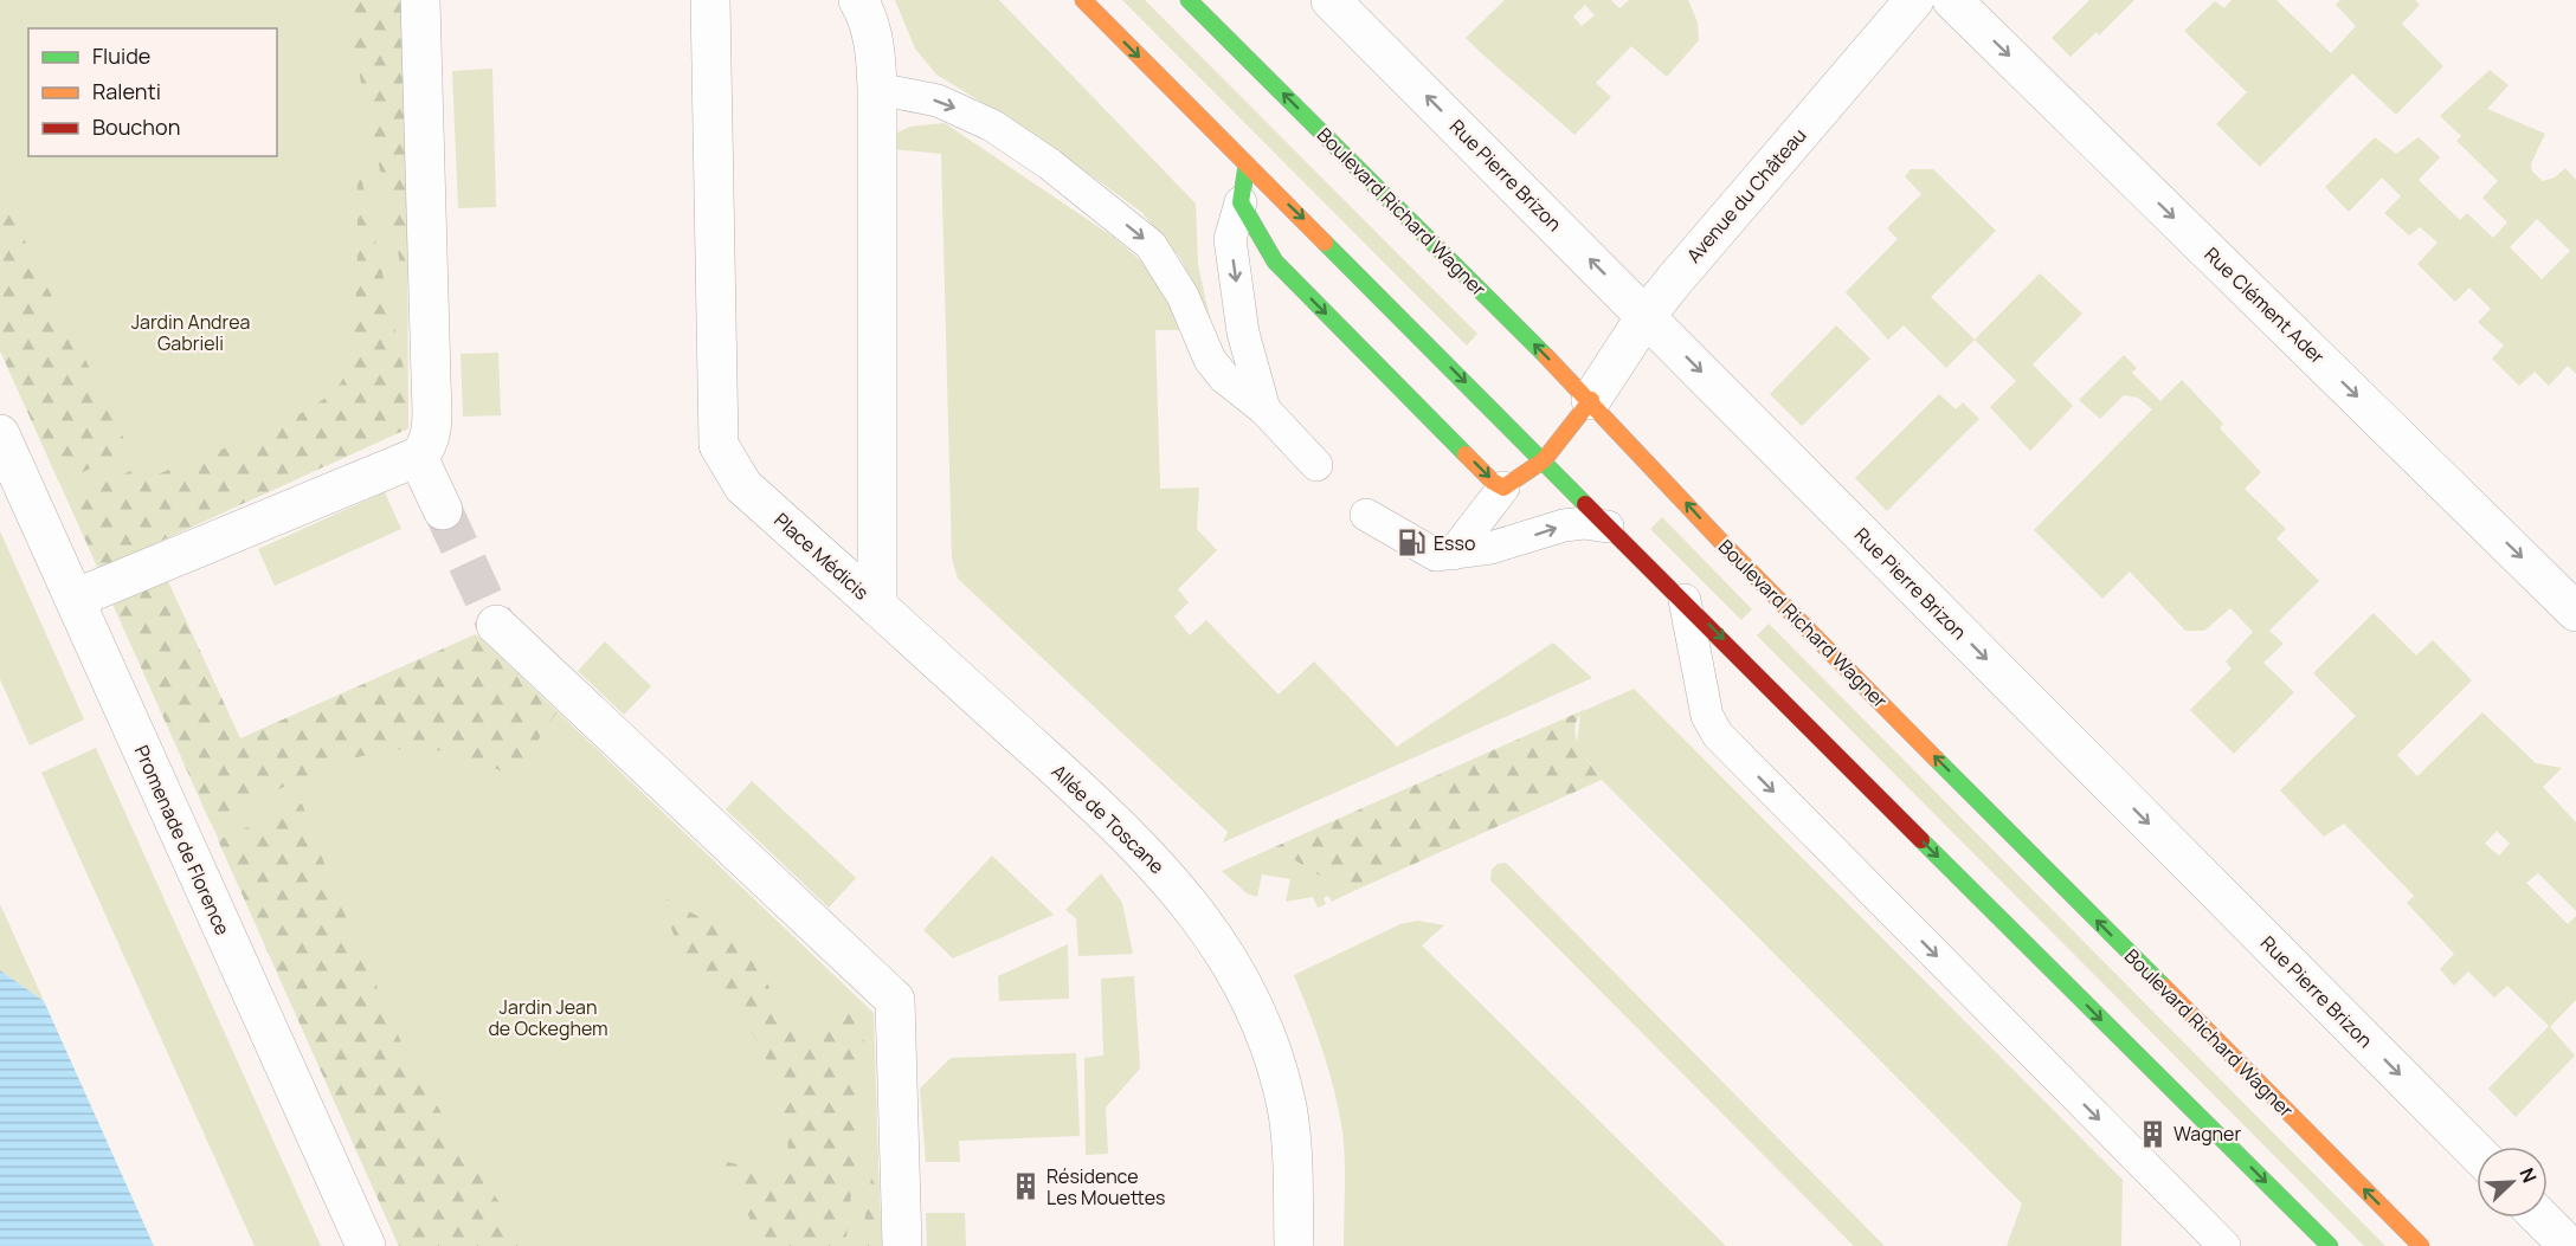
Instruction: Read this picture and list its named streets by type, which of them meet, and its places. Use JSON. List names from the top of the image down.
{
  "streets": {
    "main road": ["Boulevard Richard Wagner"],
    "street": [
      "Rue Pierre Brizon",
      "Avenue du Château",
      "Rue Clément Ader",
      "Place Médicis",
      "Allée de Toscane",
      "Promenade de Florence"
    ]
  },
  "crossings": [
    ["Rue Pierre Brizon", "Avenue du Château"],
    ["Avenue du Château", "Boulevard Richard Wagner"],
    ["Place Médicis", "Allée de Toscane"]
  ],
  "one_way": ["Rue Clément Ader"],
  "parks": ["Jardin Andrea Gabrieli", "Jardin Jean de Ockeghem"],
  "places": {
    "fuel station": ["Esso"],
    "building": ["Wagner", "Résidence Les Mouettes"]
  },
  "legend": ["Fluide", "Ralenti", "Bouchon"],
  "north": "top right"
}
